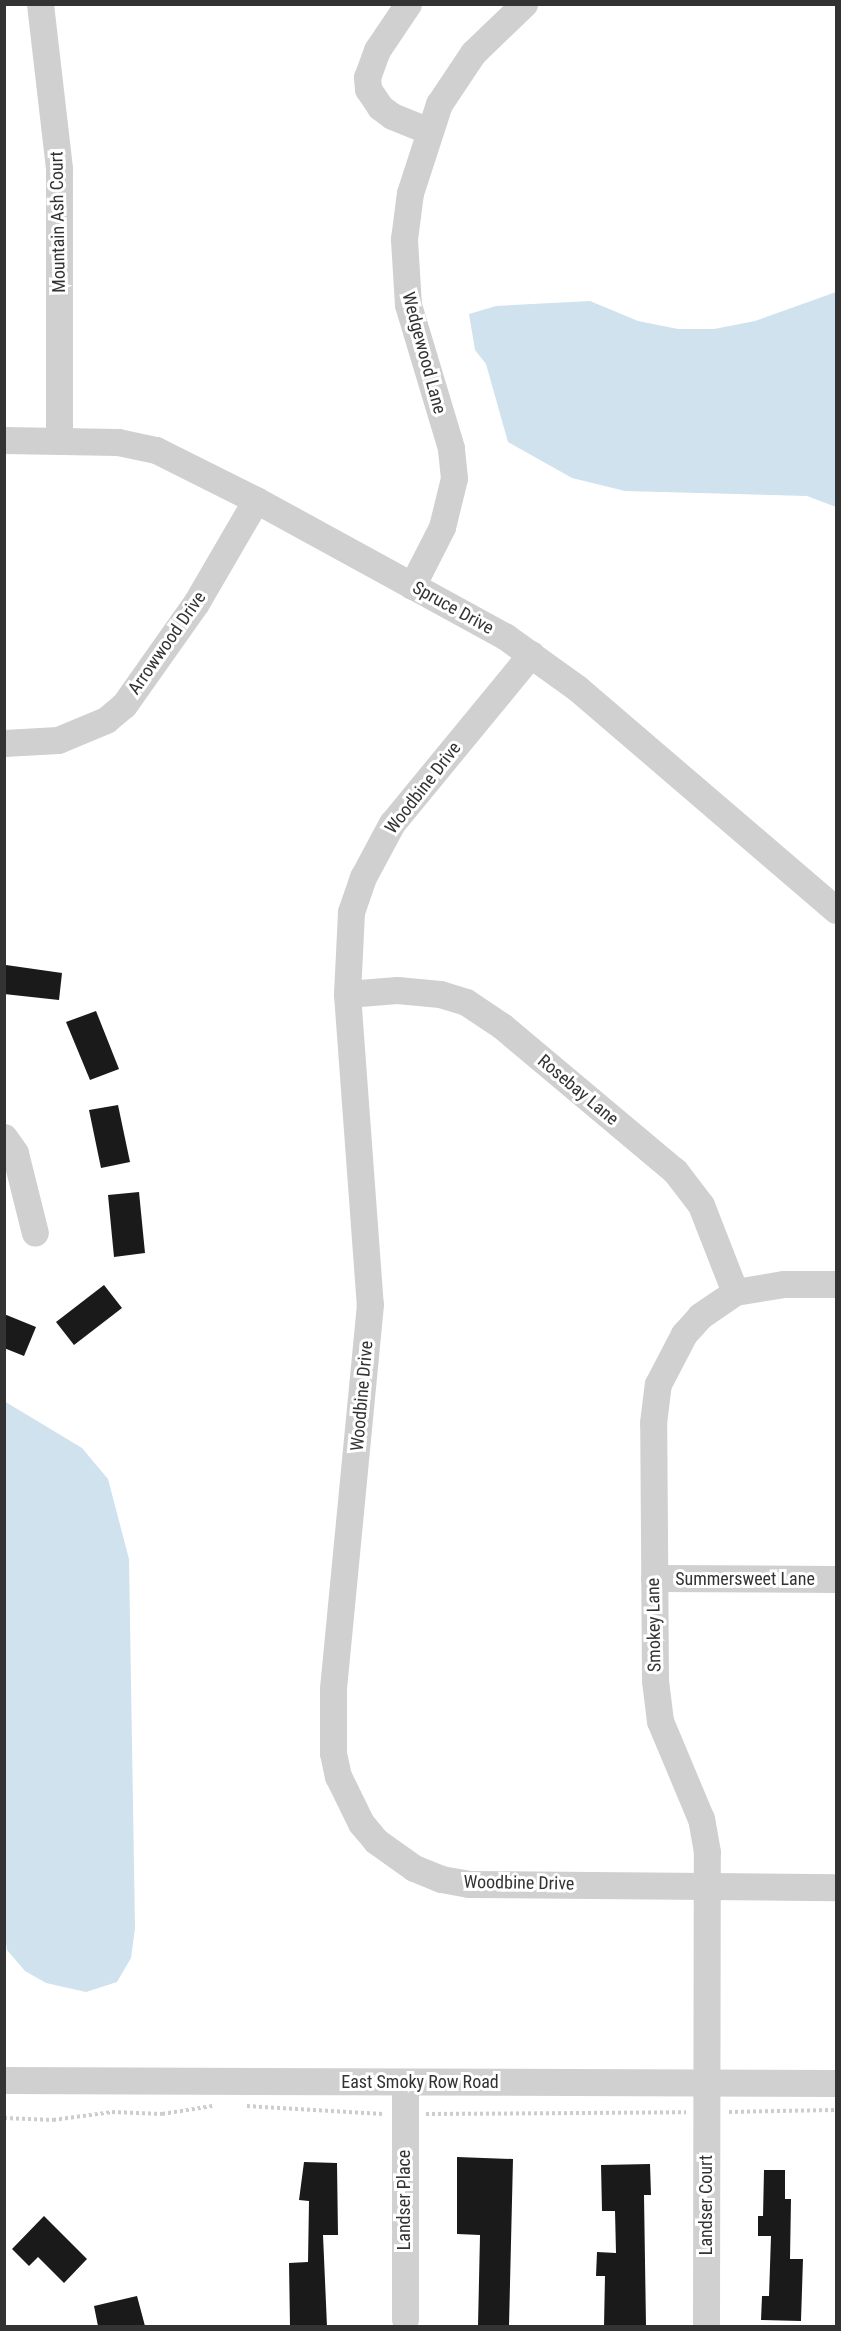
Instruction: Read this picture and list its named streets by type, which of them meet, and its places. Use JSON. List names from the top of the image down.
{
  "streets": {
    "street": [
      "Mountain Ash Court",
      "Wedgewood Lane",
      "Spruce Drive",
      "Arrowwood Drive",
      "Woodbine Drive",
      "Rosebay Lane",
      "Summersweet Lane",
      "Smokey Lane",
      "East Smoky Row Road",
      "Landser Place",
      "Landser Court"
    ]
  },
  "crossings": [
    ["Mountain Ash Court", "Spruce Drive"],
    ["Wedgewood Lane", "Spruce Drive"],
    ["Spruce Drive", "Arrowwood Drive"],
    ["Spruce Drive", "Woodbine Drive"],
    ["Woodbine Drive", "Rosebay Lane"],
    ["Woodbine Drive", "Smokey Lane"],
    ["Rosebay Lane", "Smokey Lane"],
    ["Summersweet Lane", "Smokey Lane"],
    ["Smokey Lane", "East Smoky Row Road"],
    ["Smokey Lane", "Landser Court"],
    ["East Smoky Row Road", "Landser Place"],
    ["East Smoky Row Road", "Landser Court"]
  ]
}
